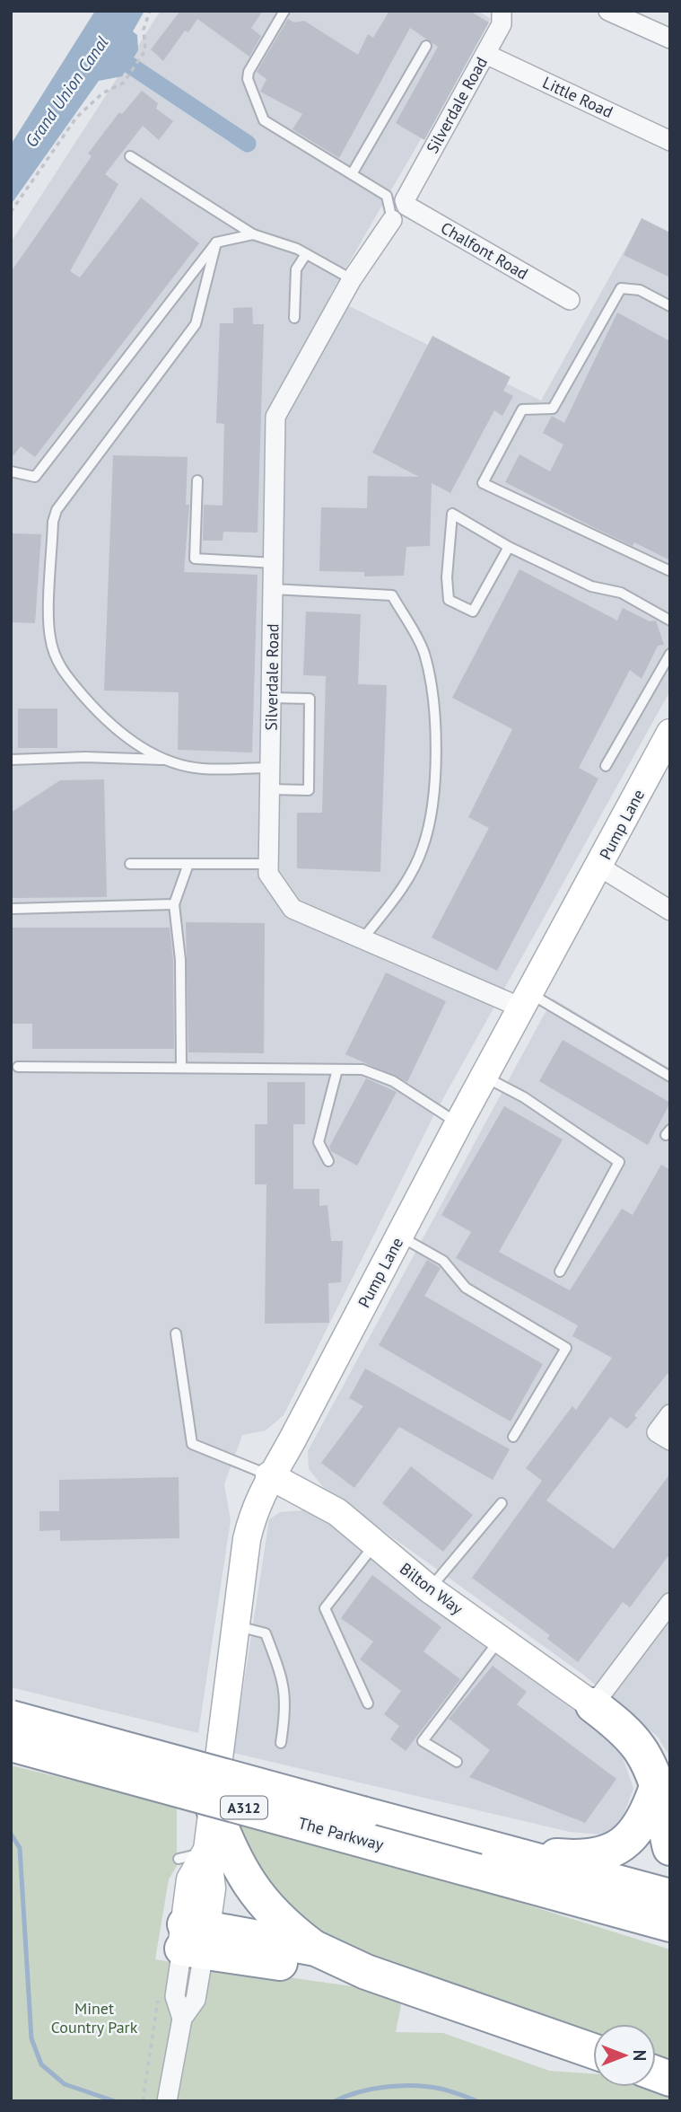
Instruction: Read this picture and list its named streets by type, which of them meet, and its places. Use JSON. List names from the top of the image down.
{
  "streets": {
    "highway": ["A312", "The Parkway"],
    "street": [
      "Little Road",
      "Silverdale Road",
      "Chalfont Road",
      "Pump Lane",
      "Bilton Way"
    ]
  },
  "crossings": [
    ["Little Road", "Silverdale Road"],
    ["Silverdale Road", "Chalfont Road"],
    ["Silverdale Road", "Pump Lane"],
    ["Pump Lane", "Bilton Way"]
  ],
  "water": ["Grand Union Canal"],
  "parks": ["Minet Country Park"],
  "north": "right"
}
